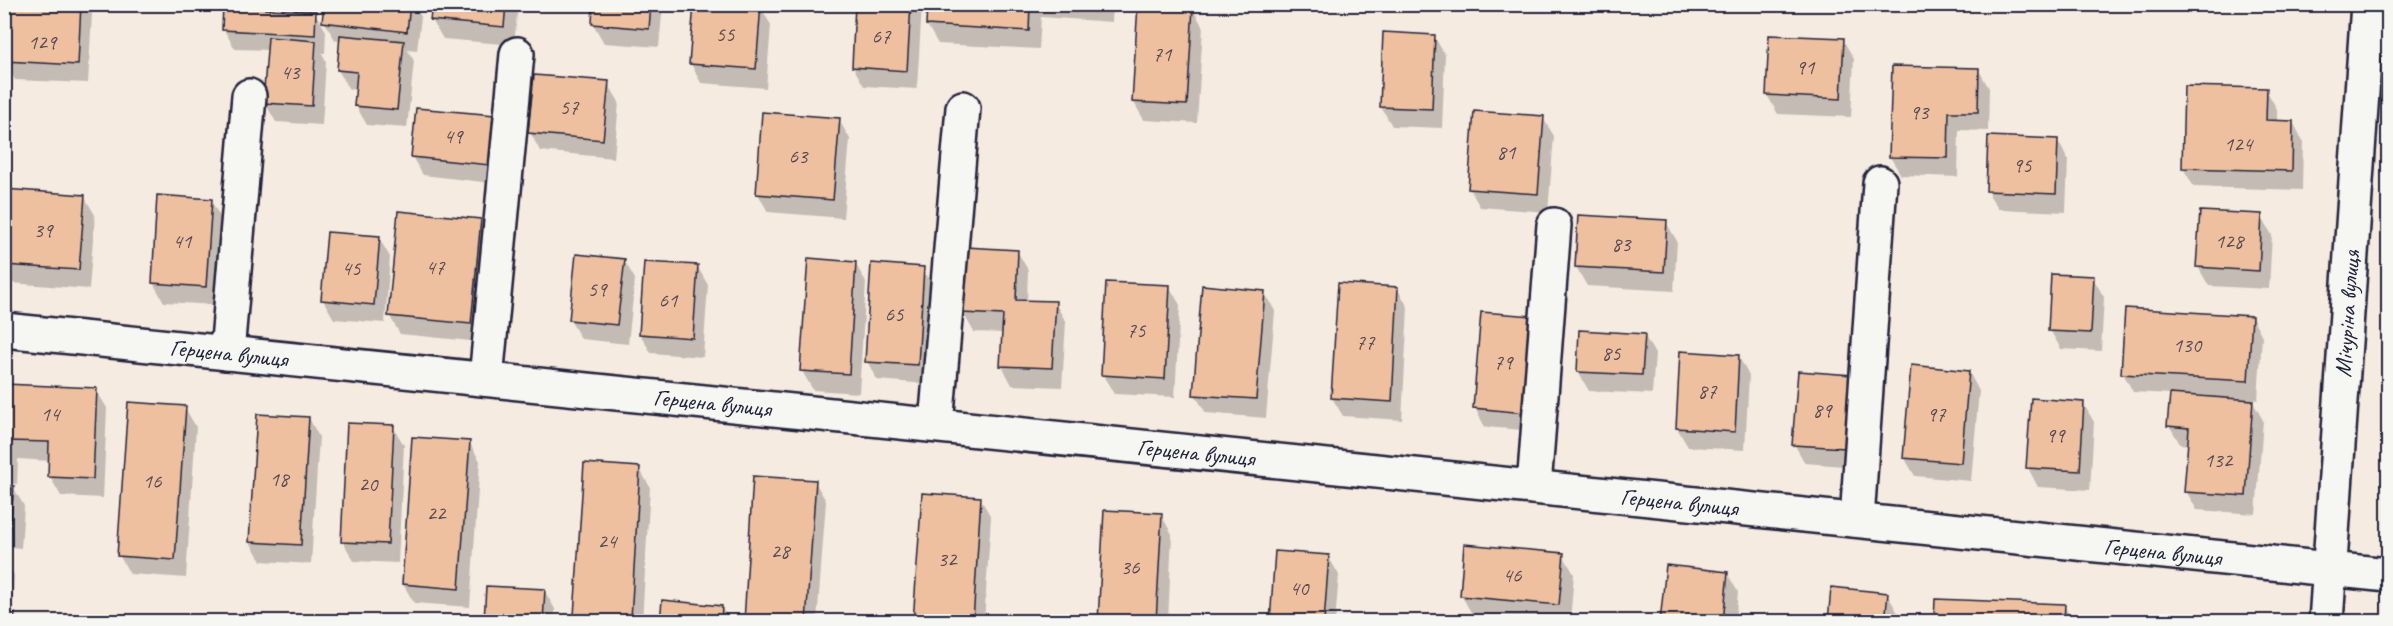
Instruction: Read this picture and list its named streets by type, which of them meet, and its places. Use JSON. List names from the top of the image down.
{
  "streets": {
    "street": ["Мічуріна вулиця", "Герцена вулиця"]
  },
  "crossings": [
    ["Мічуріна вулиця", "Герцена вулиця"]
  ],
  "house_numbers": [
    "55",
    "67",
    "129",
    "71",
    "91",
    "43",
    "57",
    "93",
    "49",
    "124",
    "81",
    "63",
    "95",
    "39",
    "41",
    "128",
    "83",
    "47",
    "45",
    "59",
    "61",
    "65",
    "75",
    "77",
    "130",
    "85",
    "79",
    "87",
    "89",
    "14",
    "97",
    "99",
    "132",
    "18",
    "16",
    "20",
    "22",
    "24",
    "28",
    "32",
    "36",
    "46",
    "40"
  ]
}
